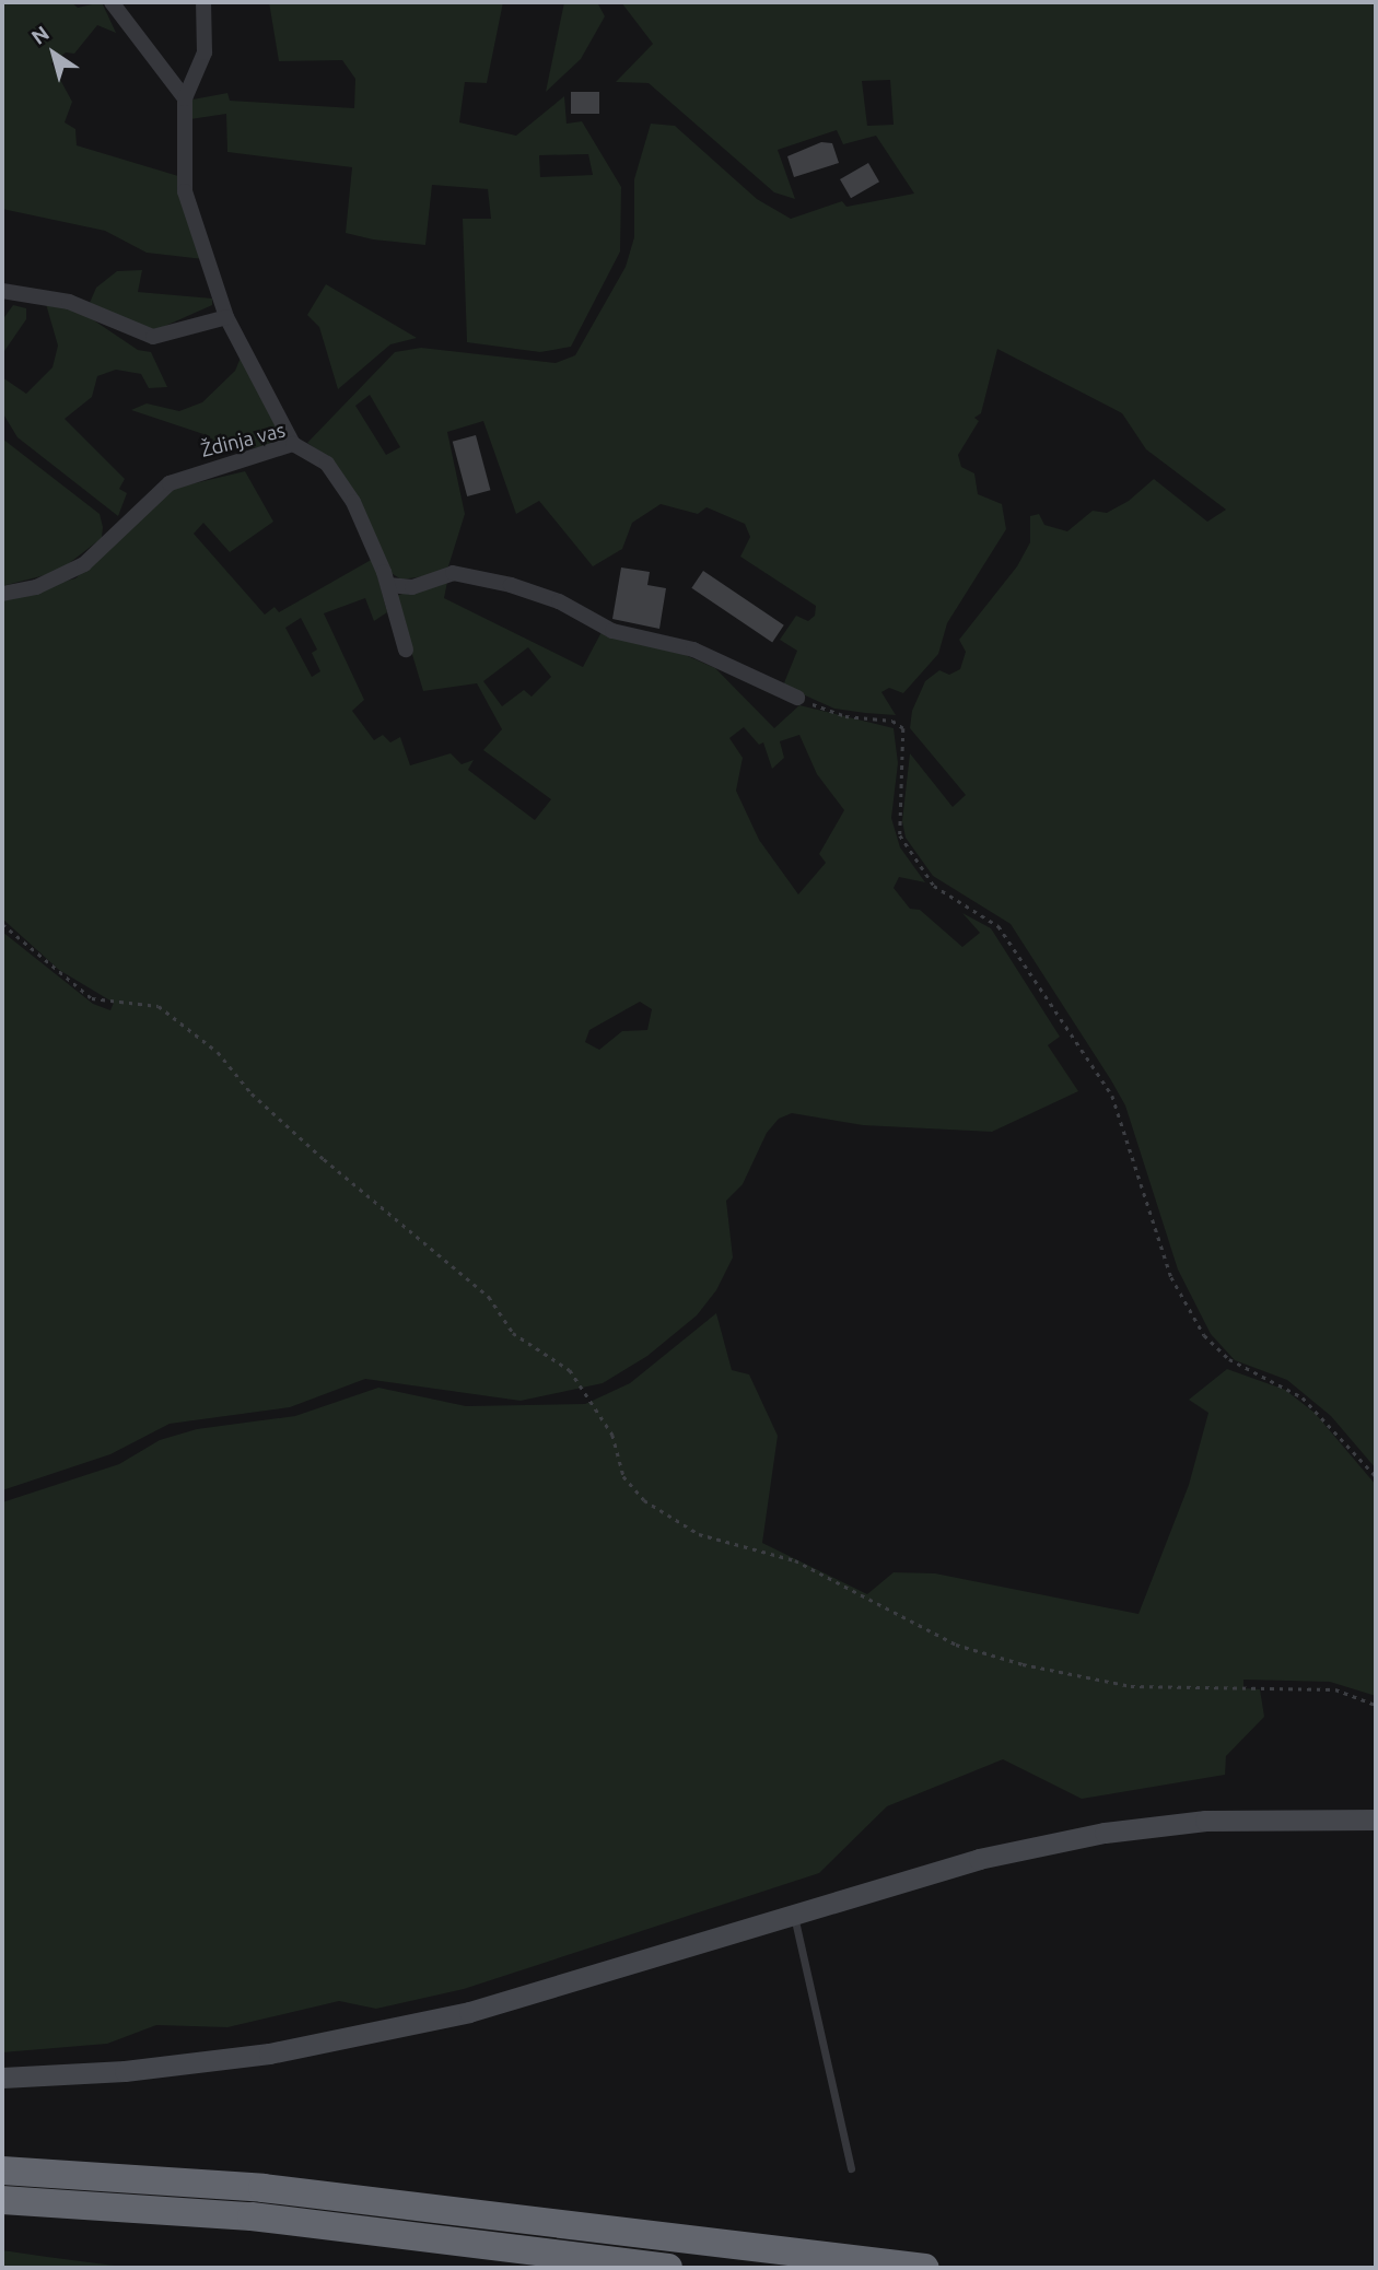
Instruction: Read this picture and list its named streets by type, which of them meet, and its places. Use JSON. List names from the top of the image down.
{
  "streets": {
    "street": ["Ždinja vas"]
  },
  "north": "top left"
}
